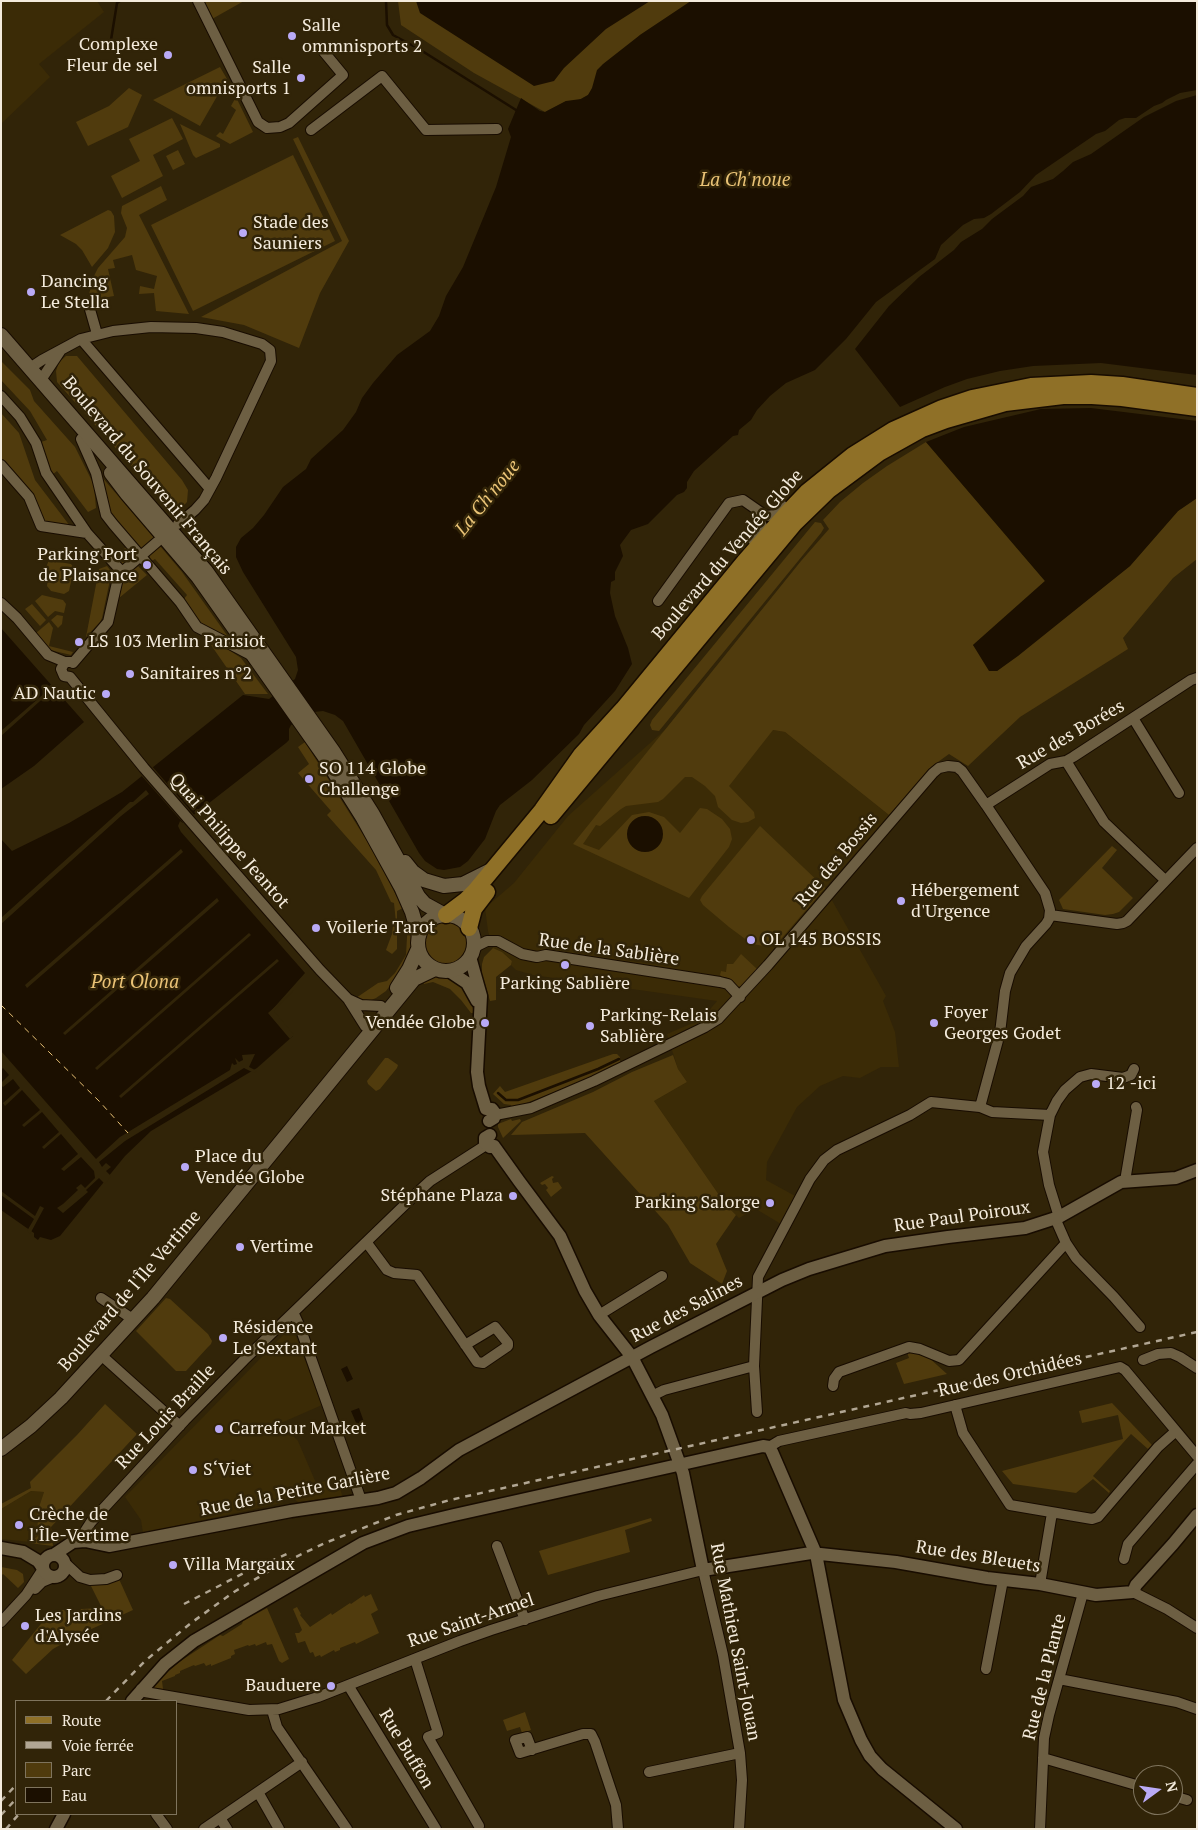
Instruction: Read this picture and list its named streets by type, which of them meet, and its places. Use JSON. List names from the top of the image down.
{
  "streets": {
    "main road": ["Boulevard du Souvenir Français", "Boulevard du Vendée Globe", "Boulevard de l'Île Vertime"],
    "street": [
      "Rue des Borées",
      "Quai Philippe Jeantot",
      "Rue des Bossis",
      "Rue de la Sablière",
      "Rue Paul Poiroux",
      "Rue des Salines",
      "Rue des Orchidées",
      "Rue Louis Braille",
      "Rue de la Petite Garlière",
      "Rue des Bleuets",
      "Rue Saint-Armel",
      "Rue Mathieu Saint-Jouan",
      "Rue de la Plante",
      "Rue Buffon"
    ]
  },
  "crossings": [
    ["Boulevard du Souvenir Français", "Boulevard du Vendée Globe"],
    ["Boulevard du Souvenir Français", "Rue de la Sablière"],
    ["Boulevard du Souvenir Français", "Boulevard de l'Île Vertime"],
    ["Boulevard du Vendée Globe", "Rue de la Sablière"],
    ["Boulevard du Vendée Globe", "Boulevard de l'Île Vertime"],
    ["Rue des Borées", "Rue des Bossis"],
    ["Quai Philippe Jeantot", "Boulevard de l'Île Vertime"],
    ["Rue des Bossis", "Rue de la Sablière"],
    ["Rue de la Sablière", "Boulevard de l'Île Vertime"],
    ["Rue Paul Poiroux", "Rue des Salines"],
    ["Rue des Salines", "Rue de la Petite Garlière"],
    ["Rue des Salines", "Rue Mathieu Saint-Jouan"],
    ["Rue Louis Braille", "Rue de la Petite Garlière"],
    ["Rue Louis Braille", "Rue Mathieu Saint-Jouan"],
    ["Rue de la Petite Garlière", "Rue Mathieu Saint-Jouan"],
    ["Rue des Bleuets", "Rue Saint-Armel"],
    ["Rue des Bleuets", "Rue de la Plante"],
    ["Rue Saint-Armel", "Rue Mathieu Saint-Jouan"],
    ["Rue Saint-Armel", "Rue Buffon"]
  ],
  "water": ["La Ch'noue", "Port Olona"],
  "places": [
    "Salle ommnisports 2",
    "Complexe Fleur de sel",
    "Salle omnisports 1",
    "Stade des Sauniers",
    "Dancing Le Stella",
    "Parking Port de Plaisance",
    "LS 103 Merlin Parisiot",
    "Sanitaires n°2",
    "AD Nautic",
    "SO 114 Globe Challenge",
    "Hébergement d'Urgence",
    "Voilerie Tarot",
    "OL 145 BOSSIS",
    "Parking Sablière",
    "Vendée Globe",
    "Foyer Georges Godet",
    "Parking-Relais Sablière",
    "12 -ici",
    "Place du Vendée Globe",
    "Stéphane Plaza",
    "Parking Salorge",
    "Vertime",
    "Résidence Le Sextant",
    "Carrefour Market",
    "S‘Viet",
    "Crèche de l'Île-Vertime",
    "Villa Margaux",
    "Les Jardins d'Alysée",
    "Bauduere"
  ],
  "legend": [
    "Route",
    "Voie ferrée",
    "Parc",
    "Eau"
  ],
  "north": "right"
}
